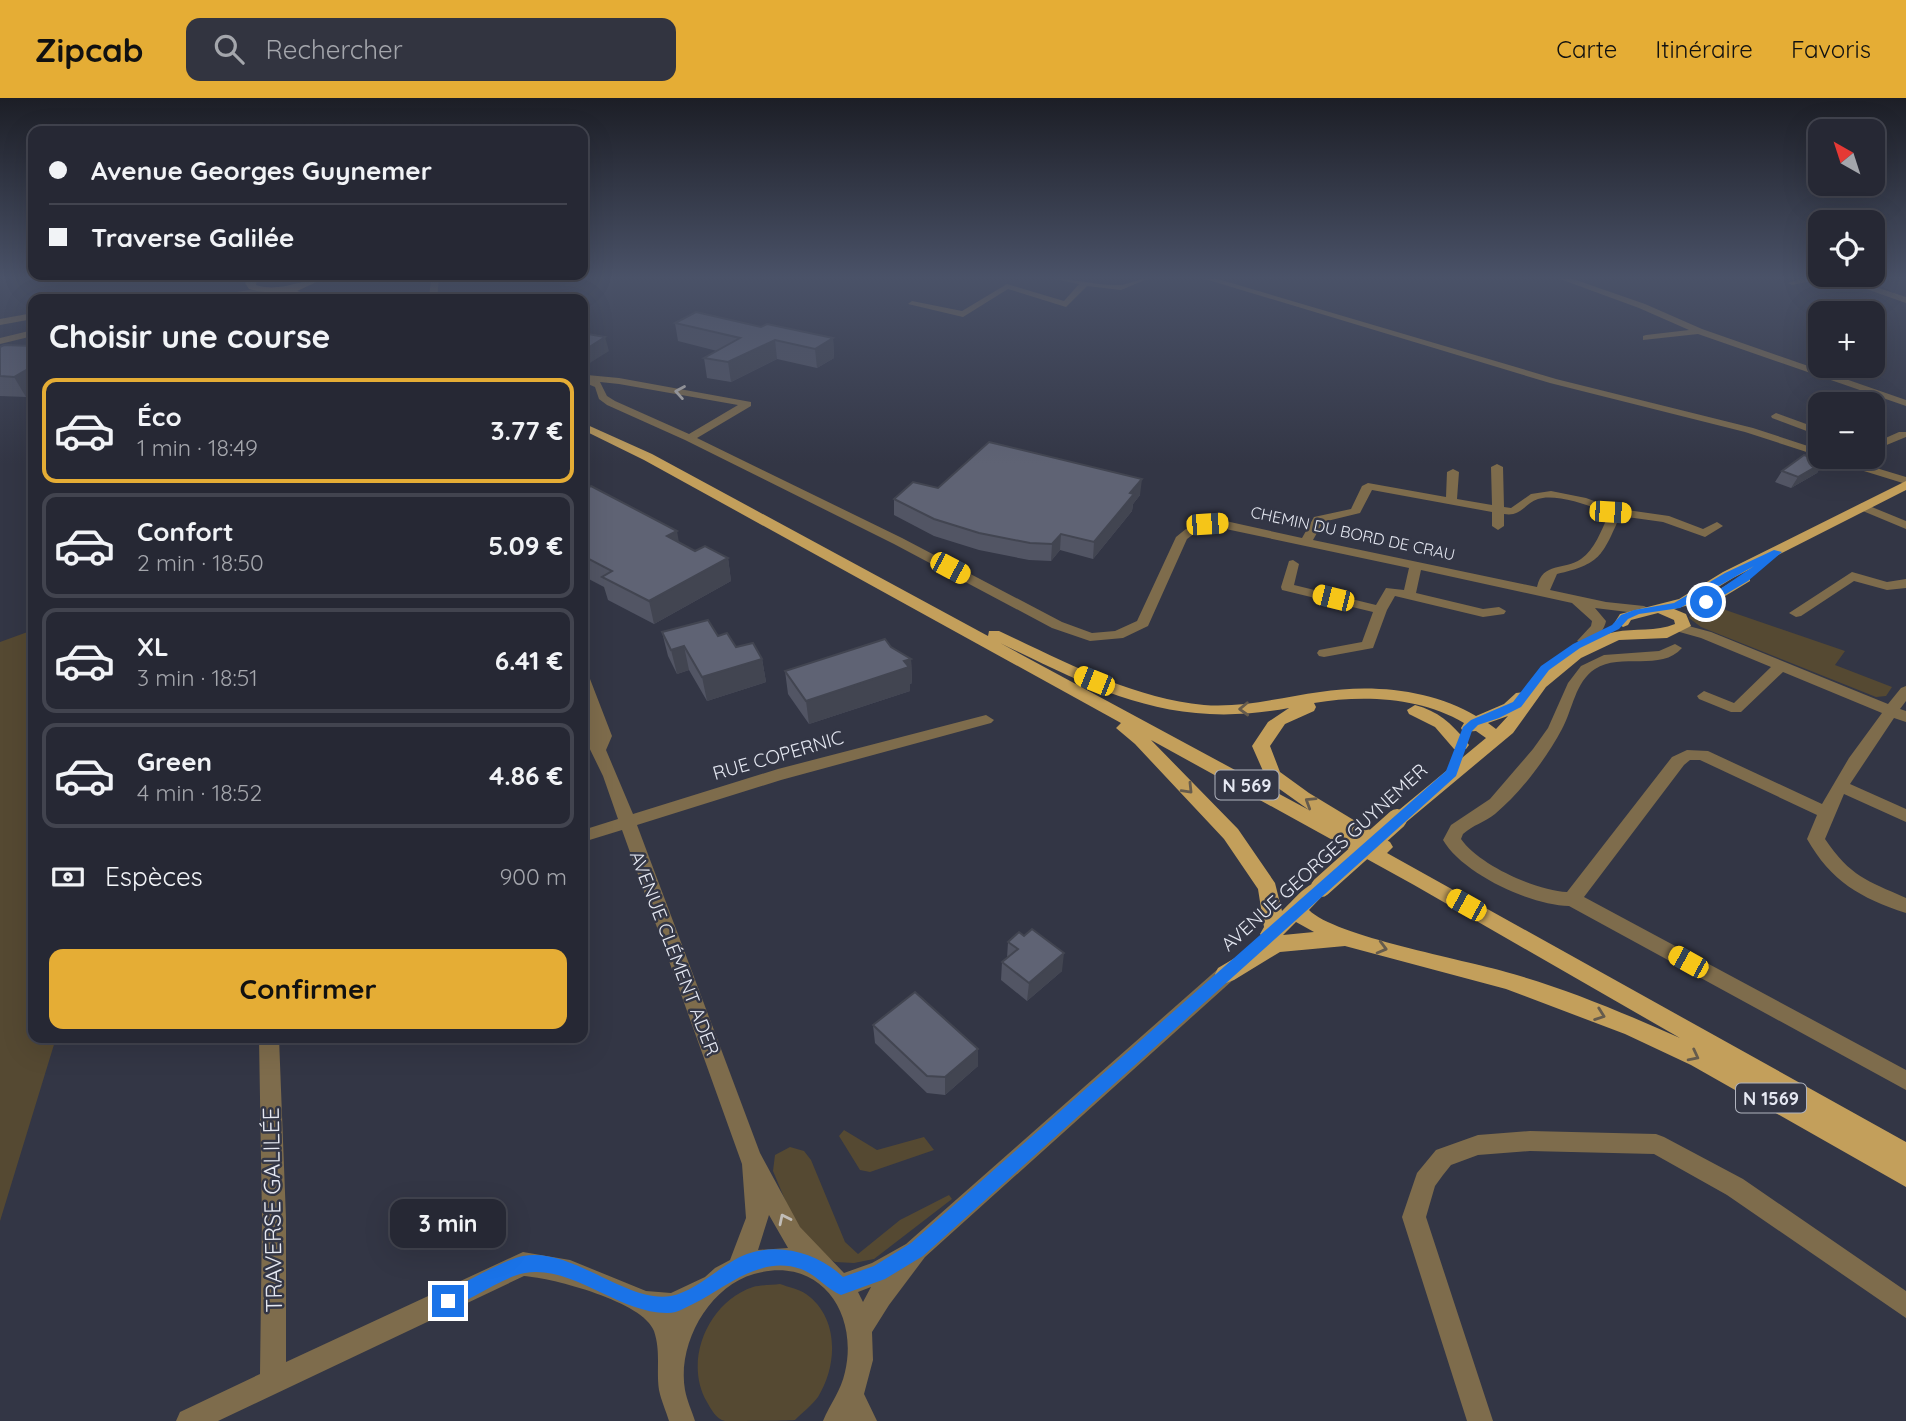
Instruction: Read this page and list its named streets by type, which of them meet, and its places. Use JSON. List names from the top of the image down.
{
  "streets": {
    "main road": ["N 569", "AVENUE GEORGES GUYNEMER", "N 1569"],
    "street": [
      "CHEMIN DU BORD DE CRAU",
      "RUE COPERNIC",
      "AVENUE CLÉMENT ADER",
      "TRAVERSE GALILÉE"
    ]
  },
  "crossings": [
    ["CHEMIN DU BORD DE CRAU", "AVENUE GEORGES GUYNEMER"],
    ["RUE COPERNIC", "AVENUE CLÉMENT ADER"],
    ["N 569", "AVENUE GEORGES GUYNEMER"]
  ],
  "north": "top left",
  "page": {
    "header": "Zipcab",
    "search": "Rechercher",
    "nav": ["Carte", "Itinéraire", "Favoris"],
    "map_buttons": ["+", "−"],
    "banner": ["Avenue Georges Guynemer", "Traverse Galilée"],
    "heading": "Choisir une course",
    "list": [
      {
        "name": "Éco",
        "note": "1 min · 18:49",
        "value": "3.77 €"
      },
      {
        "name": "Confort",
        "note": "2 min · 18:50",
        "value": "5.09 €"
      },
      {
        "name": "XL",
        "note": "3 min · 18:51",
        "value": "6.41 €"
      },
      {
        "name": "Green",
        "note": "4 min · 18:52",
        "value": "4.86 €"
      }
    ],
    "pay": ["Espèces", "900 m"],
    "buttons": "Confirmer",
    "bubble": "3 min"
  }
}
